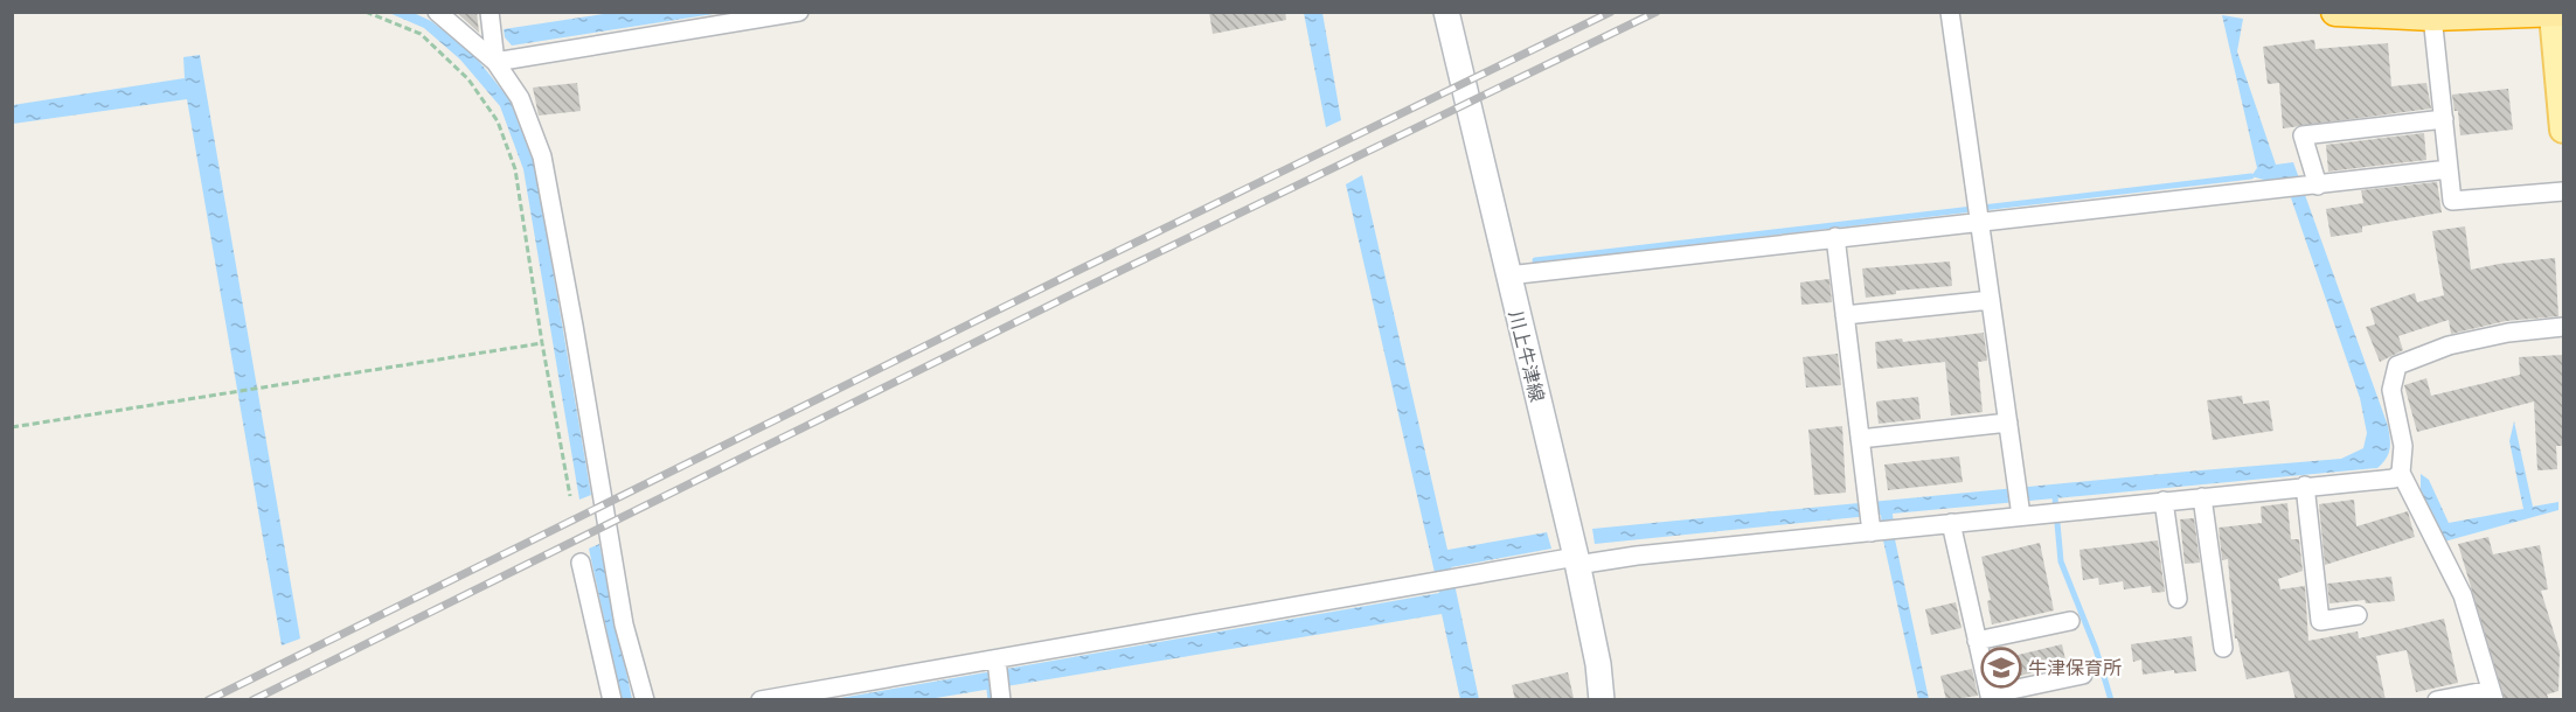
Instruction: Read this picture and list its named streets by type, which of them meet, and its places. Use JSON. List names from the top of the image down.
{
  "streets": {
    "main road": ["川上牛津線"]
  },
  "places": {
    "school or university": ["牛津保育所"]
  }
}
